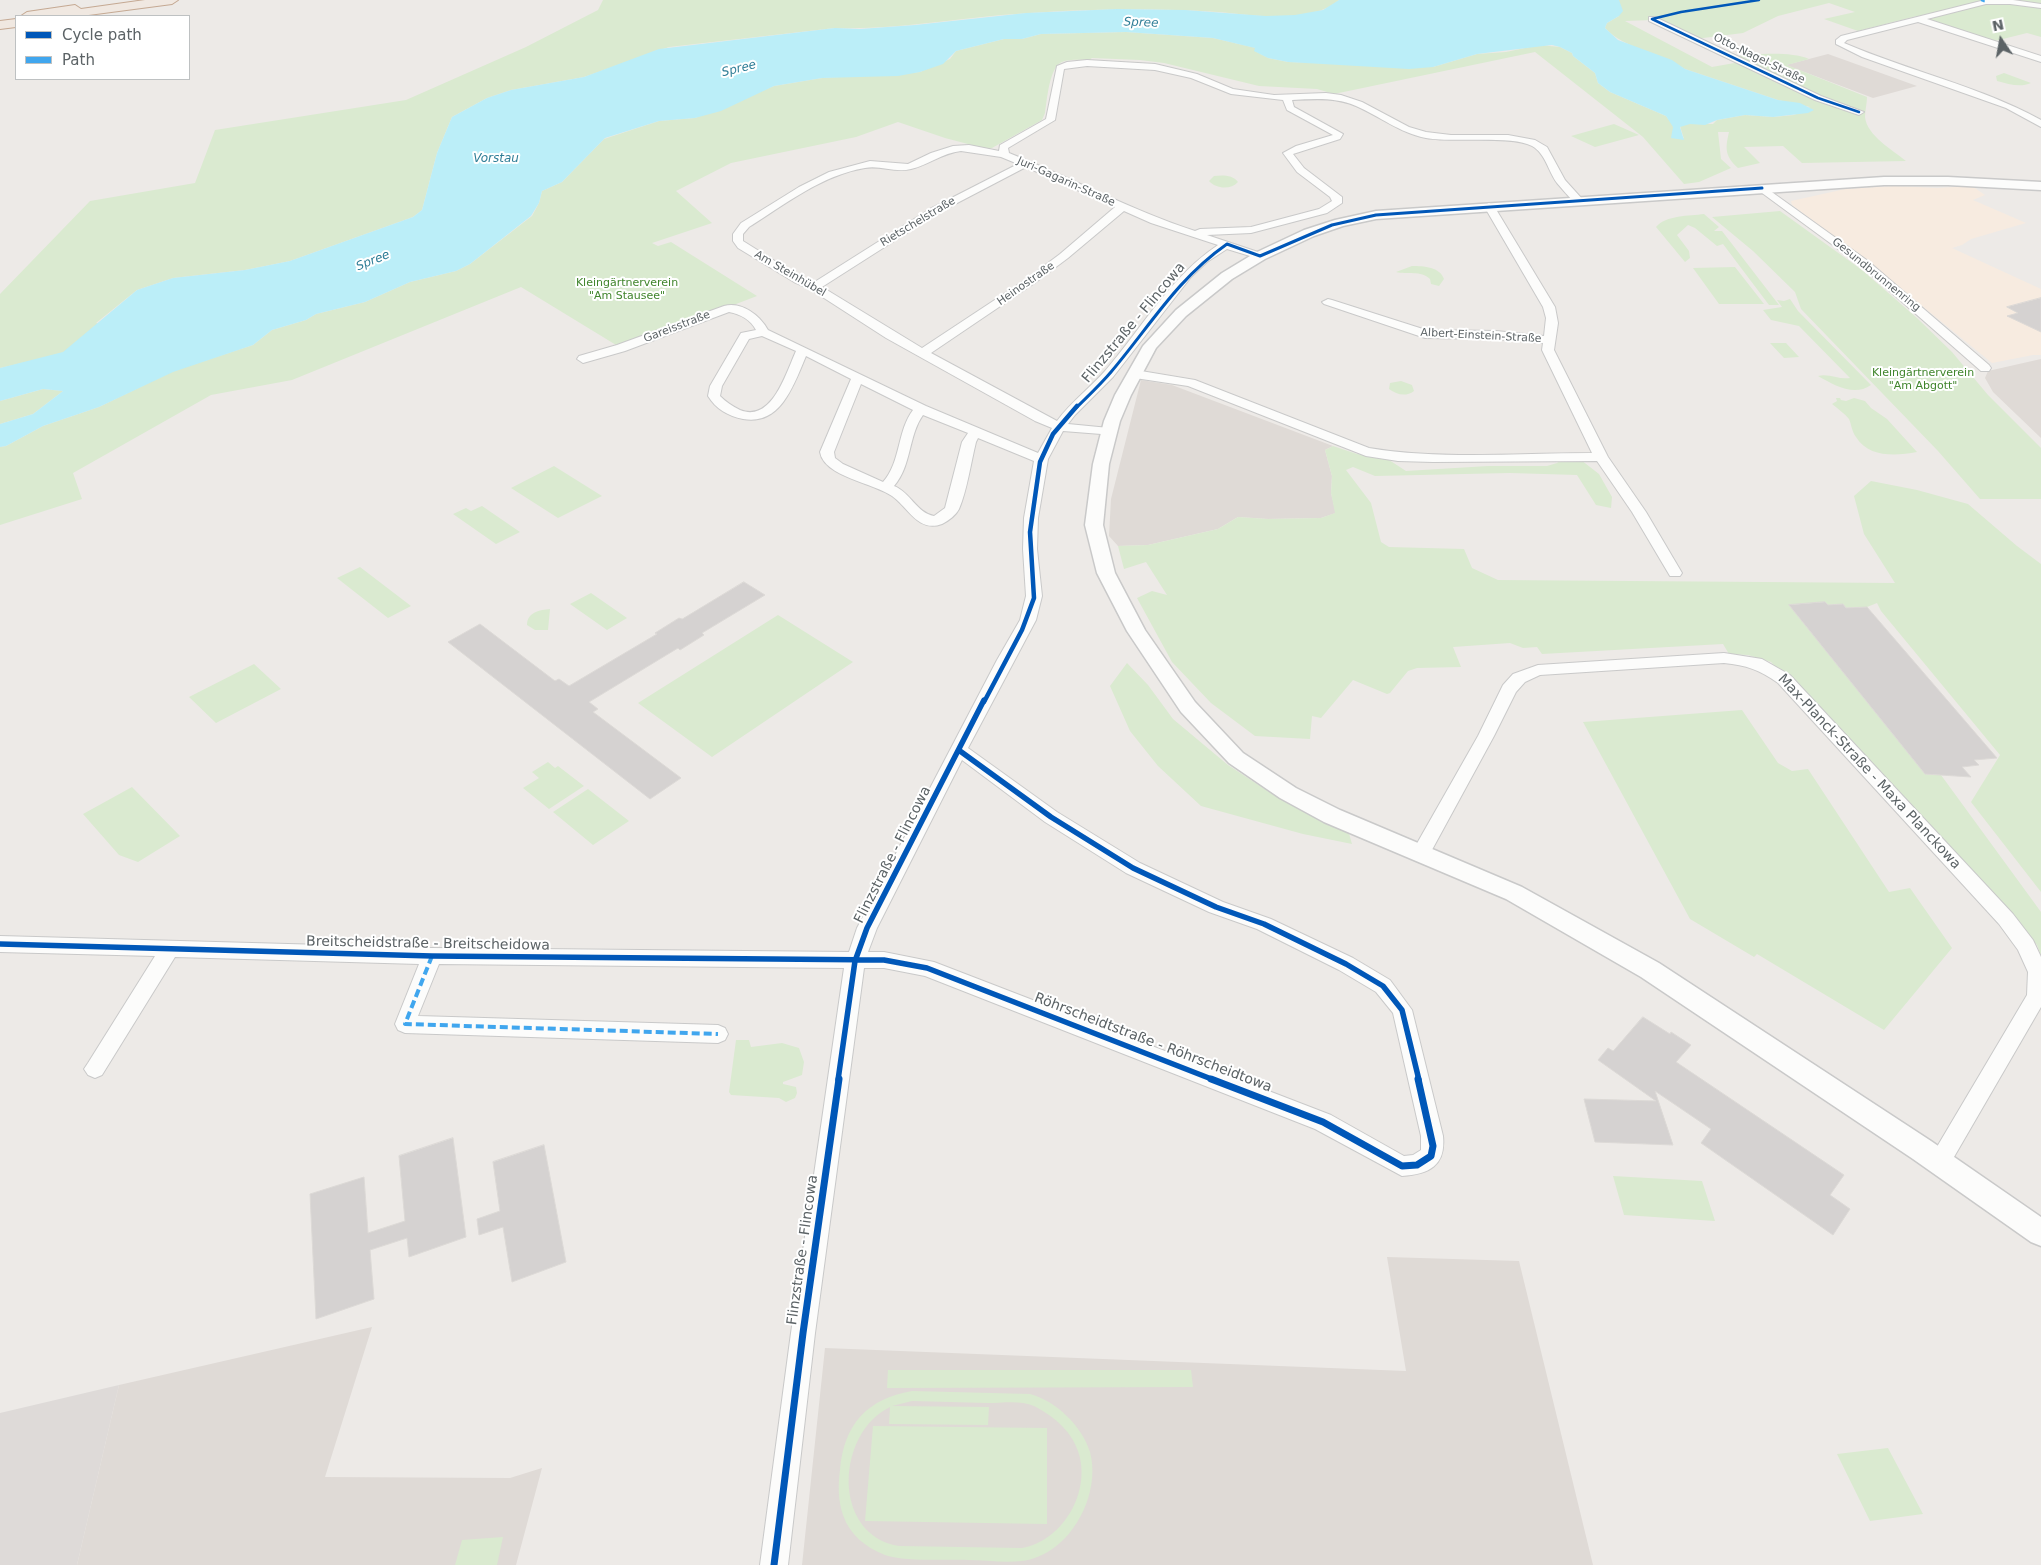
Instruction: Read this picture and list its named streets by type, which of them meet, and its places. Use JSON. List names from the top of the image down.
{
  "streets": {
    "street": [
      "Otto-Nagel-Straße",
      "Juri-Gagarin-Straße",
      "Rietschelstraße",
      "Am Steinhübel",
      "Gesundbrunnenring",
      "Heinostraße",
      "Flinzstraße - Flincowa",
      "Gareisstraße",
      "Albert-Einstein-Straße",
      "Max-Planck-Straße - Maxa Planckowa",
      "Breitscheidstraße - Breitscheidowa",
      "Röhrscheidtstraße - Röhrscheidtowa"
    ]
  },
  "crossings": [
    ["Juri-Gagarin-Straße", "Rietschelstraße"],
    ["Juri-Gagarin-Straße", "Am Steinhübel"],
    ["Juri-Gagarin-Straße", "Heinostraße"],
    ["Juri-Gagarin-Straße", "Flinzstraße - Flincowa"],
    ["Rietschelstraße", "Am Steinhübel"],
    ["Am Steinhübel", "Heinostraße"],
    ["Am Steinhübel", "Flinzstraße - Flincowa"],
    ["Flinzstraße - Flincowa", "Gareisstraße"],
    ["Flinzstraße - Flincowa", "Breitscheidstraße - Breitscheidowa"],
    ["Flinzstraße - Flincowa", "Röhrscheidtstraße - Röhrscheidtowa"],
    ["Breitscheidstraße - Breitscheidowa", "Röhrscheidtstraße - Röhrscheidtowa"]
  ],
  "water": ["Spree", "Vorstau"],
  "parks": ["Kleingärtnerverein \"Am Stausee\"", "Kleingärtnerverein \"Am Abgott\""],
  "legend": ["Cycle path", "Path"],
  "north": "top"
}
